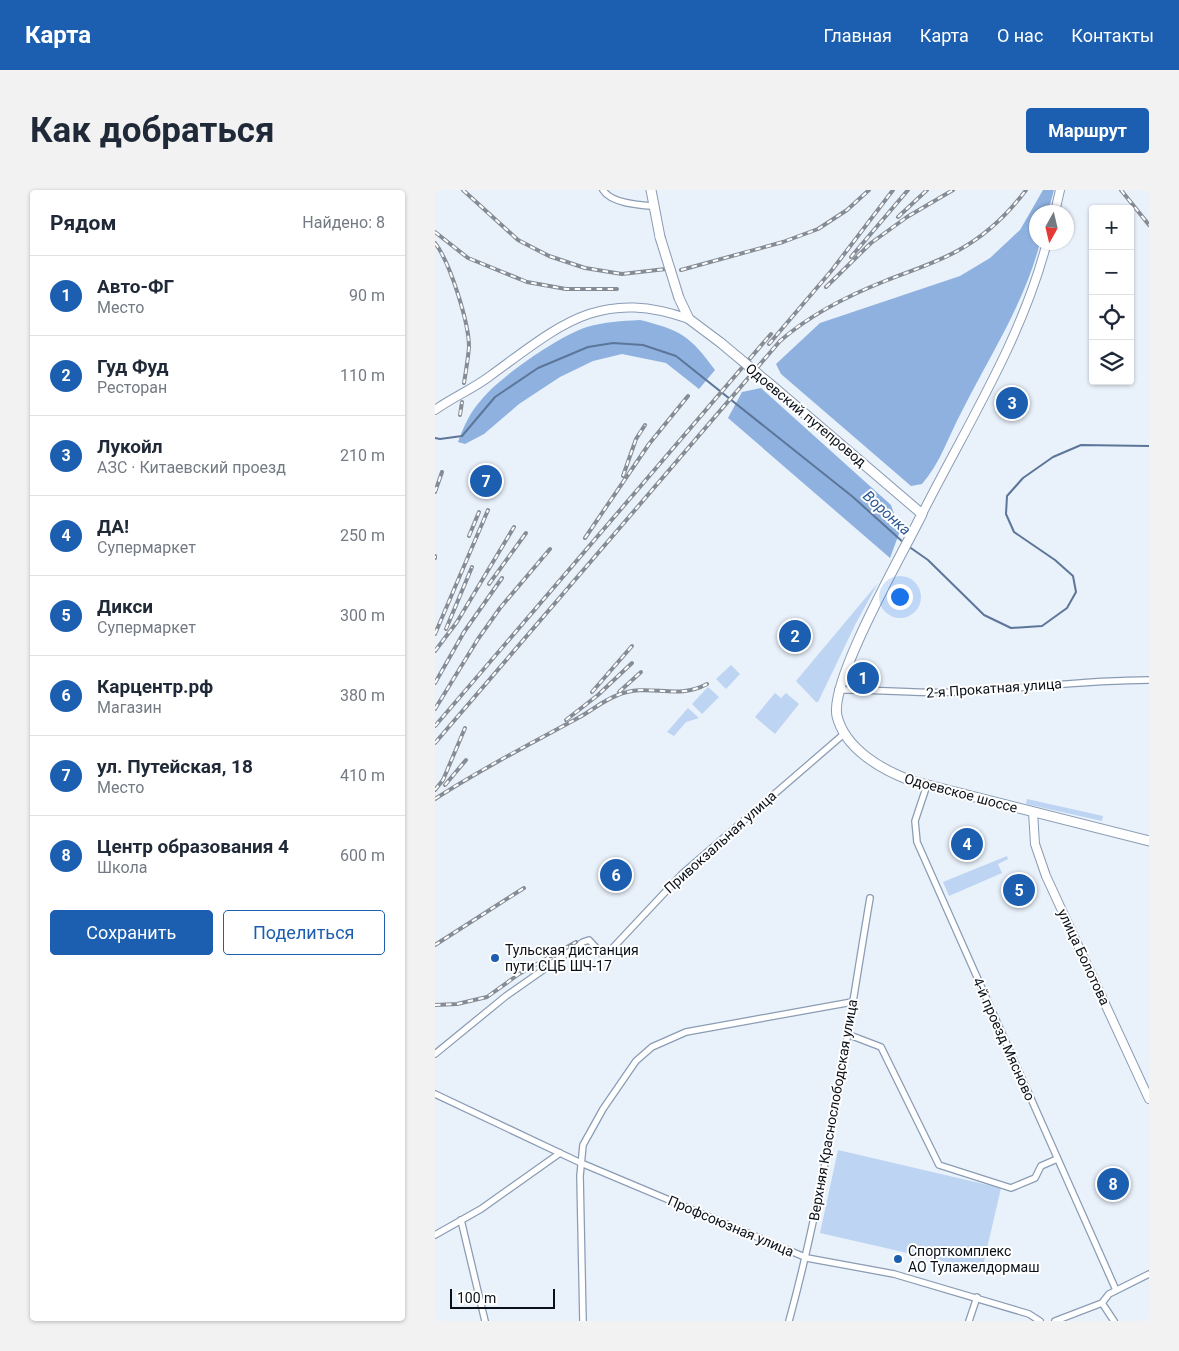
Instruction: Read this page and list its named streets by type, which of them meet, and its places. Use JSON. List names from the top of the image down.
{
  "streets": {
    "main road": ["Одоевский путепровод", "Одоевское шоссе"],
    "street": [
      "2-я Прокатная улица",
      "Привокзальная улица",
      "улица Болотова",
      "4-й проезд Мясново",
      "Верхняя Краснослободская улица",
      "Профсоюзная улица"
    ]
  },
  "crossings": [
    ["Одоевский путепровод", "Одоевское шоссе"],
    ["2-я Прокатная улица", "Одоевское шоссе"],
    ["Одоевское шоссе", "Привокзальная улица"],
    ["Одоевское шоссе", "улица Болотова"],
    ["Одоевское шоссе", "4-й проезд Мясново"],
    ["Верхняя Краснослободская улица", "Профсоюзная улица"]
  ],
  "water": ["Воронка"],
  "places": ["Тульская дистанция пути СЦБ ШЧ-17", "Спорткомплекс АО Тулажелдормаш"],
  "scale_bar": "100 m",
  "north": "bottom",
  "page": {
    "header": "Карта",
    "nav": [
      "Главная",
      "Карта",
      "О нас",
      "Контакты"
    ],
    "buttons": [
      "Маршрут",
      ["Сохранить", "Поделиться"]
    ],
    "title": "Как добраться",
    "heading": ["Рядом", "Найдено: 8"],
    "map_buttons": ["+", "−"],
    "list": [
      {
        "mark": "1",
        "name": "Авто-ФГ",
        "note": "Место",
        "value": "90 m"
      },
      {
        "mark": "2",
        "name": "Гуд Фуд",
        "note": "Ресторан",
        "value": "110 m"
      },
      {
        "mark": "3",
        "name": "Лукойл",
        "note": "АЗС · Китаевский проезд",
        "value": "210 m"
      },
      {
        "mark": "4",
        "name": "ДА!",
        "note": "Супермаркет",
        "value": "250 m"
      },
      {
        "mark": "5",
        "name": "Дикси",
        "note": "Супермаркет",
        "value": "300 m"
      },
      {
        "mark": "6",
        "name": "Карцентр.рф",
        "note": "Магазин",
        "value": "380 m"
      },
      {
        "mark": "7",
        "name": "ул. Путейская, 18",
        "note": "Место",
        "value": "410 m"
      },
      {
        "mark": "8",
        "name": "Центр образования 4",
        "note": "Школа",
        "value": "600 m"
      }
    ],
    "pins": [
      "3",
      "7",
      "2",
      "1",
      "4",
      "6",
      "5",
      "8"
    ],
    "scale": "100 m"
  }
}
